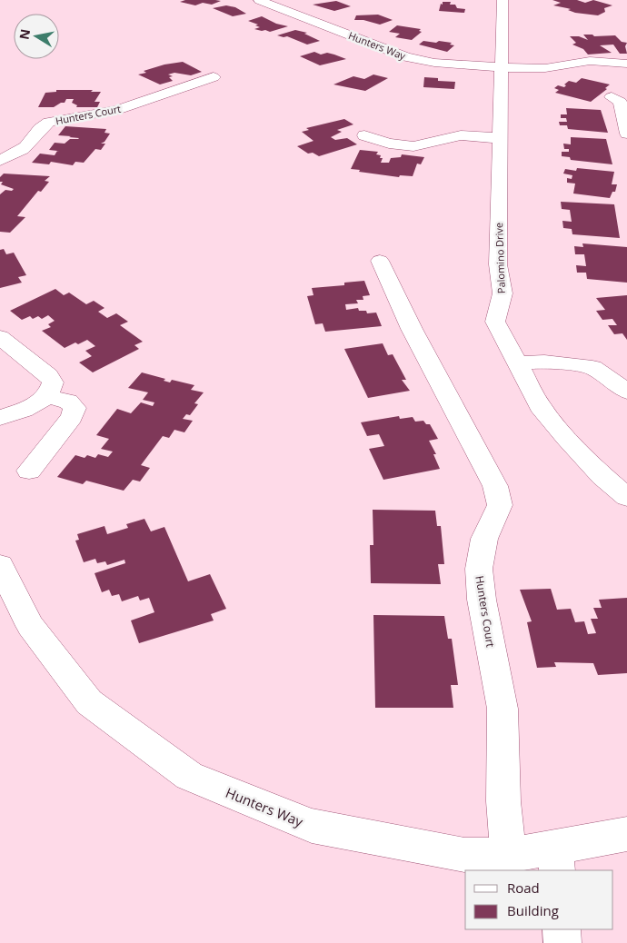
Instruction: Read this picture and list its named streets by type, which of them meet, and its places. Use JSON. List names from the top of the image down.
{
  "streets": {
    "street": ["Hunters Way", "Hunters Court", "Palomino Drive"]
  },
  "crossings": [
    ["Hunters Way", "Hunters Court"],
    ["Hunters Way", "Palomino Drive"]
  ],
  "legend": ["Road", "Building"],
  "north": "left"
}
